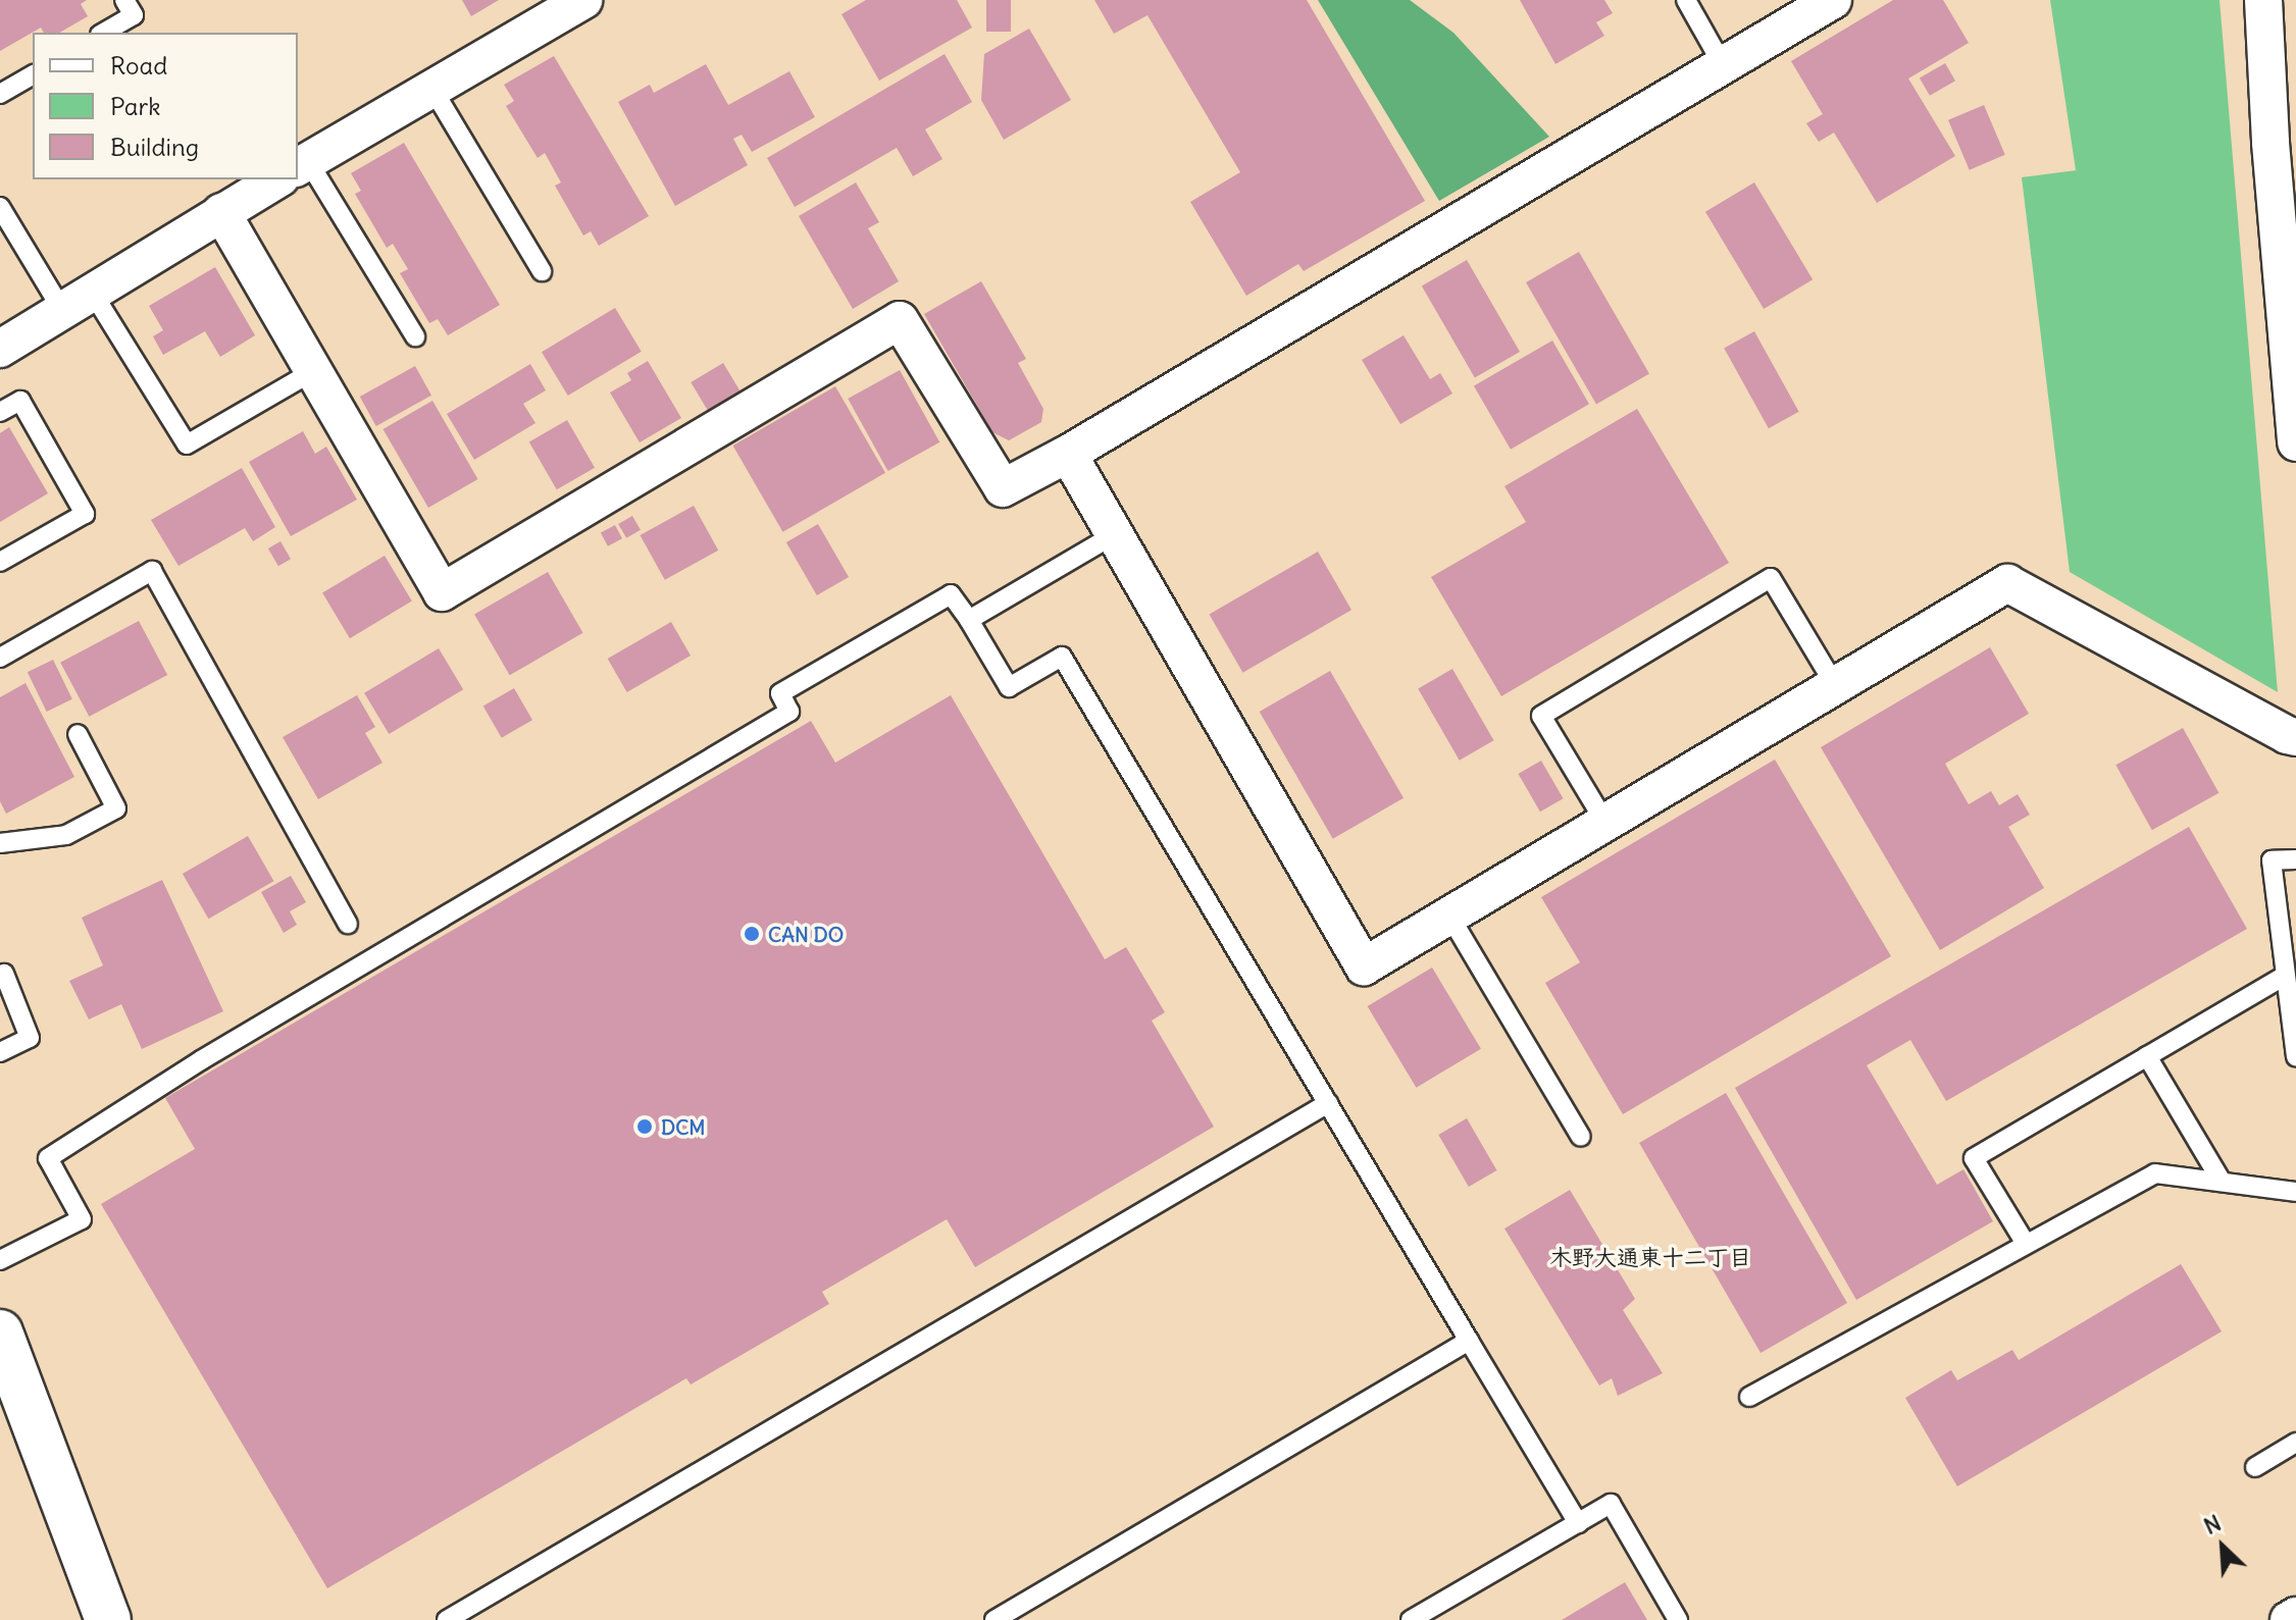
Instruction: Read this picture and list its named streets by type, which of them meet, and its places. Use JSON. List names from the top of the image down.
{
  "districts": ["木野大通東十二丁目"],
  "places": ["CAN DO", "DCM"],
  "legend": ["Road", "Park", "Building"],
  "north": "top left"
}
